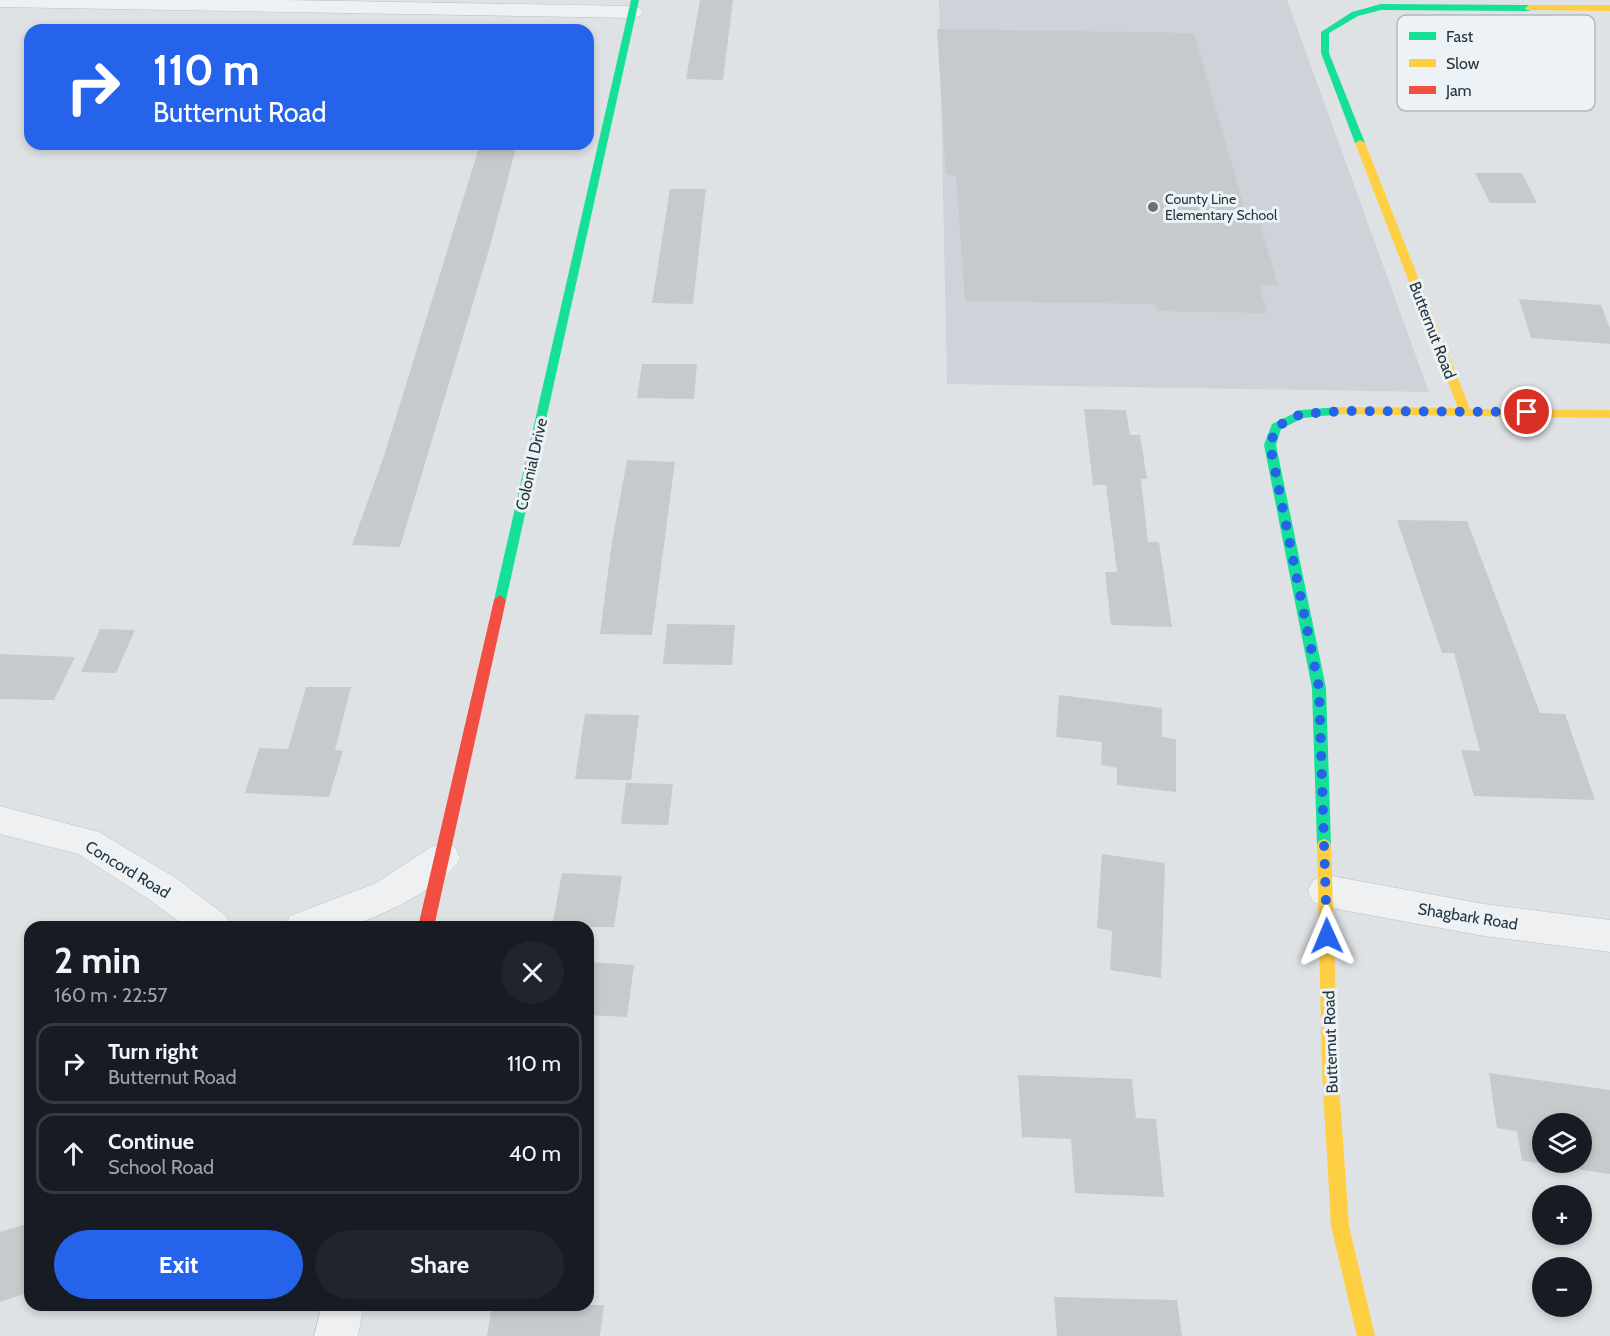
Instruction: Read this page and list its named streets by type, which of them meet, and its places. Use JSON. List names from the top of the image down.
{
  "streets": {
    "street": [
      "Butternut Road",
      "Colonial Drive",
      "Concord Road",
      "Shagbark Road"
    ]
  },
  "crossings": [
    ["Butternut Road", "Shagbark Road"]
  ],
  "places": ["County Line Elementary School"],
  "legend": ["Fast", "Slow", "Jam"],
  "page": {
    "turn": ["110 m", "Butternut Road"],
    "heading": ["2 min", "160 m · 22:57"],
    "list": [
      {
        "name": "Turn right",
        "note": "Butternut Road",
        "value": "110 m"
      },
      {
        "name": "Continue",
        "note": "School Road",
        "value": "40 m"
      }
    ],
    "map_buttons": ["+", "−"],
    "buttons": ["Exit", "Share"]
  }
}
